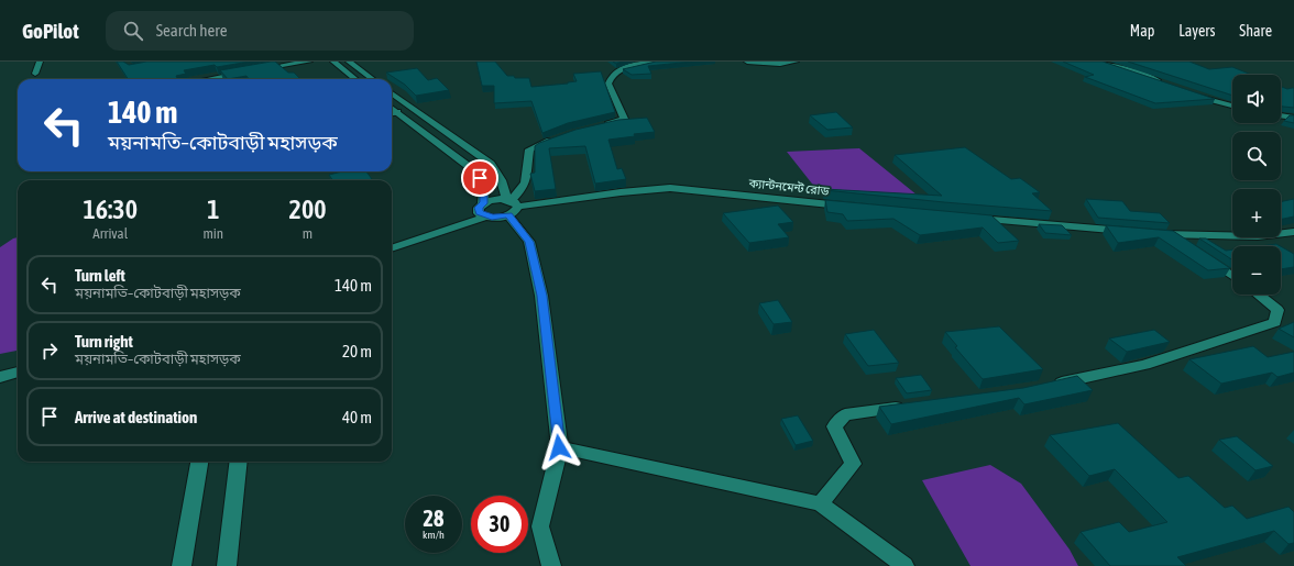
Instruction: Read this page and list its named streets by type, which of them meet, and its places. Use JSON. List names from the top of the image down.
{
  "streets": {
    "street": ["ক্যান্টনমেন্ট রোড"]
  },
  "page": {
    "header": "GoPilot",
    "search": "Search here",
    "nav": ["Map", "Layers", "Share"],
    "map_buttons": ["+", "−"],
    "turn": ["140 m", "ময়নামতি–কোটবাড়ী মহাসড়ক"],
    "eta": [
      "16:30",
      "Arrival",
      "1",
      "min",
      "200",
      "m"
    ],
    "list": [
      {
        "name": "Turn left",
        "note": "ময়নামতি–কোটবাড়ী মহাসড়ক",
        "value": "140 m"
      },
      {
        "name": "Turn right",
        "note": "ময়নামতি–কোটবাড়ী মহাসড়ক",
        "value": "20 m"
      },
      {
        "name": "Arrive at destination",
        "value": "40 m"
      }
    ],
    "speed": "28 km/h",
    "limit": "30"
  }
}
